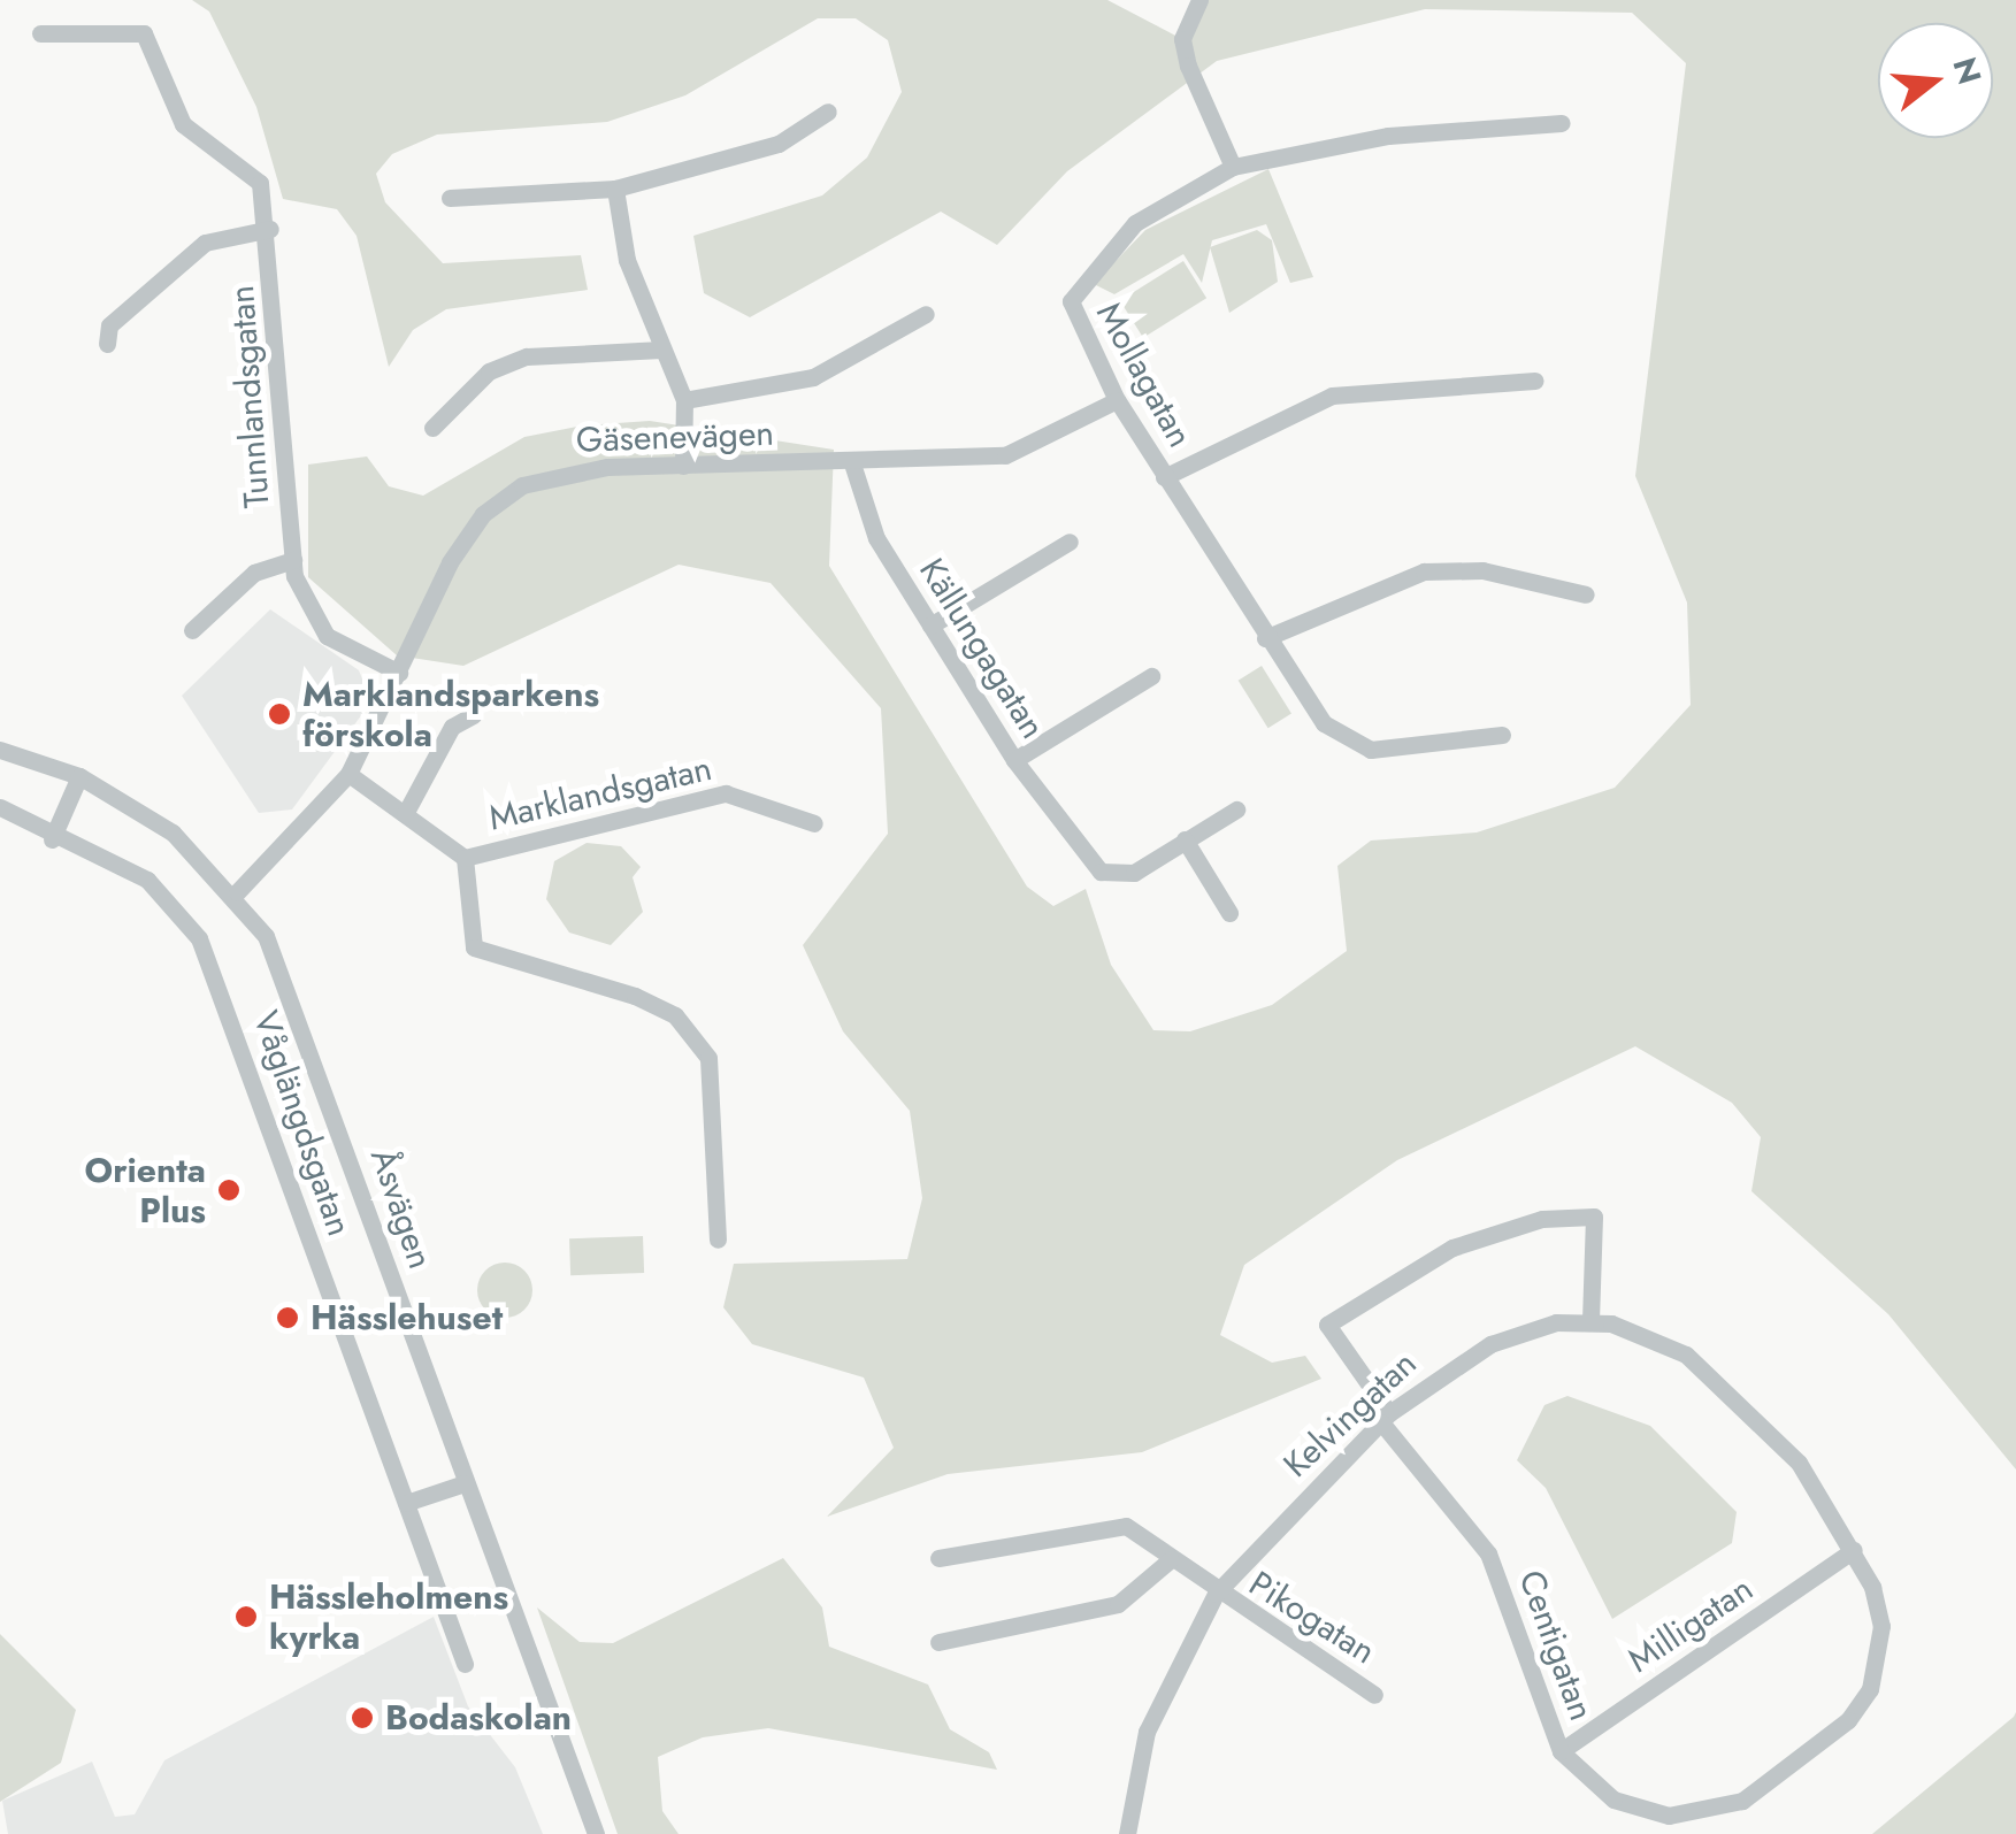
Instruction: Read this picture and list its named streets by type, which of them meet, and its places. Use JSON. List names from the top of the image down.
{
  "streets": {
    "street": [
      "Mollagatan",
      "Tunnlandsgatan",
      "Gäsenevägen",
      "Källungagatan",
      "Marklandsgatan",
      "Våglängdsgatan",
      "Åsvägen",
      "Kelvingatan",
      "Pikogatan",
      "Milligatan",
      "Centigatan"
    ]
  },
  "crossings": [
    ["Mollagatan", "Gäsenevägen"],
    ["Tunnlandsgatan", "Gäsenevägen"],
    ["Gäsenevägen", "Källungagatan"],
    ["Gäsenevägen", "Marklandsgatan"],
    ["Gäsenevägen", "Åsvägen"],
    ["Kelvingatan", "Pikogatan"],
    ["Kelvingatan", "Milligatan"],
    ["Kelvingatan", "Centigatan"],
    ["Milligatan", "Centigatan"]
  ],
  "places": [
    "Marklandsparkens förskola",
    "Orienta Plus",
    "Hässlehuset",
    "Hässleholmens kyrka",
    "Bodaskolan"
  ],
  "north": "right"
}
